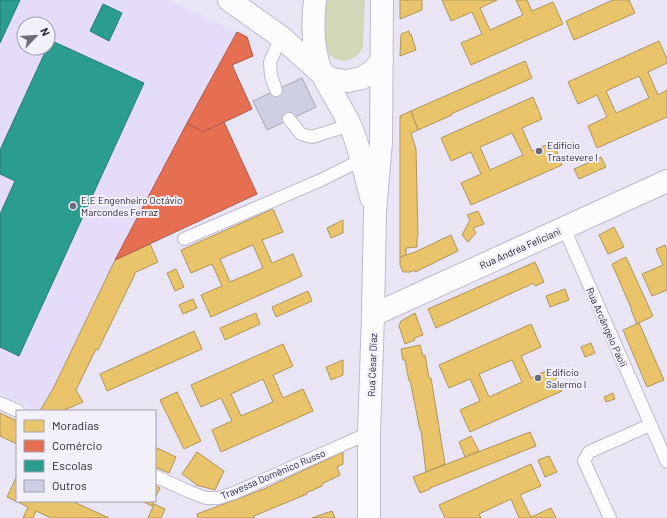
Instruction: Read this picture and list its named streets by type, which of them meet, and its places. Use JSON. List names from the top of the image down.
{
  "streets": {
    "street": ["Rua Andréa Feliciani", "Rua César Diaz"],
    "lane": ["Rua Arcângelo Paoli", "Travessa Domênico Russo"]
  },
  "crossings": [
    ["Rua Andréa Feliciani", "Rua Arcângelo Paoli"],
    ["Rua Andréa Feliciani", "Rua César Diaz"],
    ["Rua César Diaz", "Travessa Domênico Russo"]
  ],
  "places": ["Edifício Trastevere I", "E.E Engenheiro Octávio Marcondes Ferraz", "Edifício Salermo I"],
  "legend": [
    "Moradias",
    "Comércio",
    "Escolas",
    "Outros"
  ],
  "north": "top right"
}
